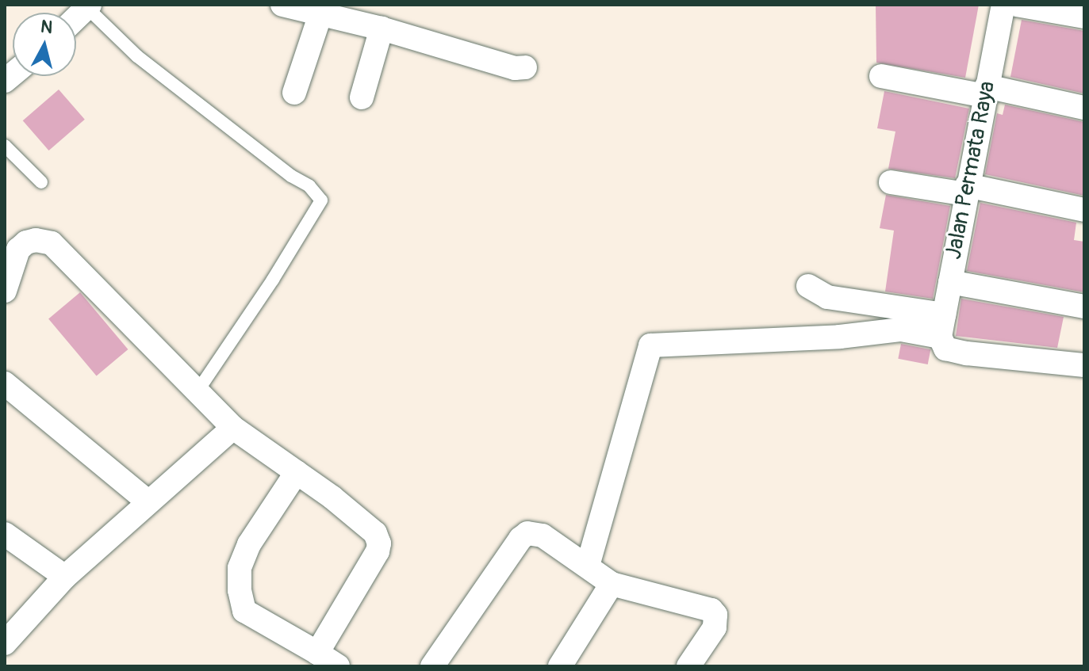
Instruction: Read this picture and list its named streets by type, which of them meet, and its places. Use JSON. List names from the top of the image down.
{
  "streets": {
    "street": ["Jalan Permata Raya"]
  },
  "north": "top"
}
